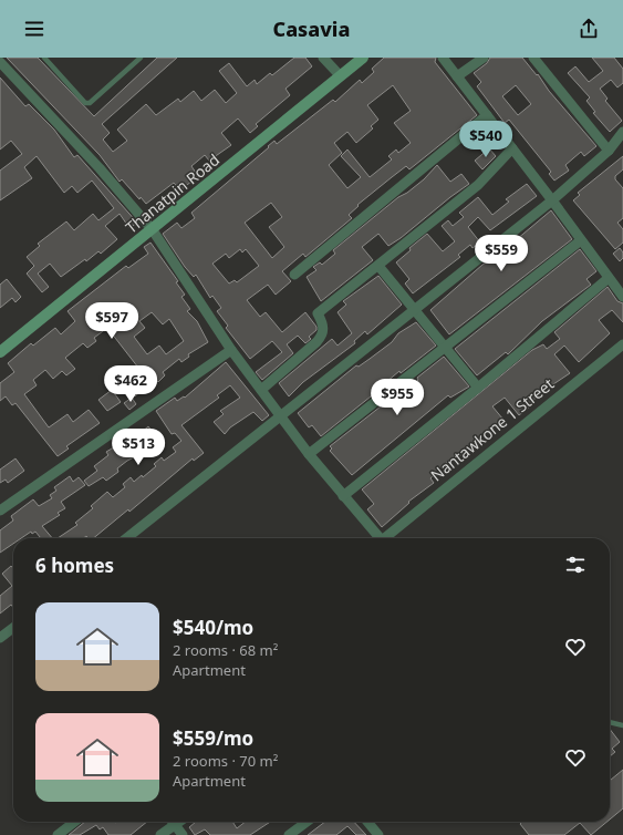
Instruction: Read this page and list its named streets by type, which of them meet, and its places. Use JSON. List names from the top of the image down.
{
  "streets": {
    "main road": ["Thanatpin Road"],
    "street": ["Nantawkone 1 Street"]
  },
  "page": {
    "header": "Casavia",
    "price": [
      "$540",
      "$559",
      "$597",
      "$462",
      "$955",
      "$513"
    ],
    "heading": "6 homes",
    "list": [
      {
        "name": "$540/mo",
        "note": "2 rooms · 68 m² · Apartment"
      },
      {
        "name": "$559/mo",
        "note": "2 rooms · 70 m² · Apartment"
      }
    ]
  }
}
